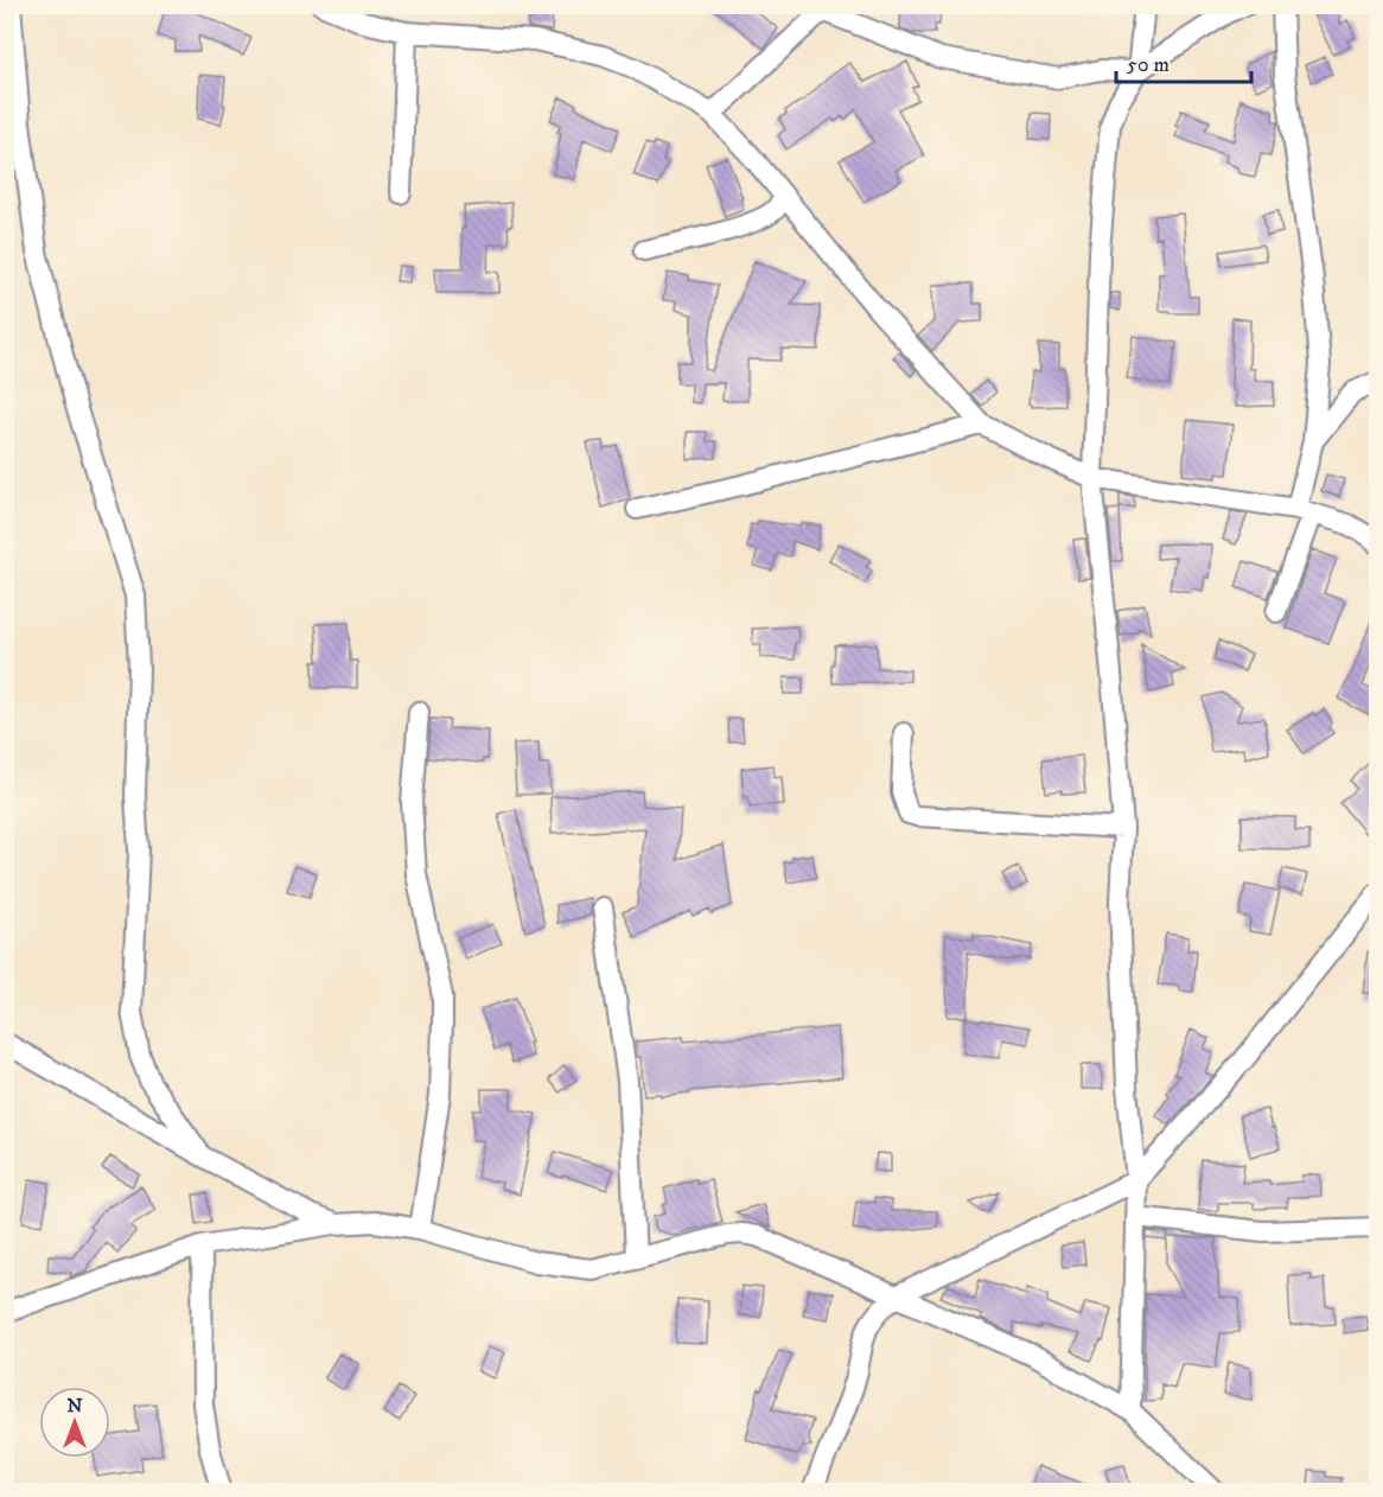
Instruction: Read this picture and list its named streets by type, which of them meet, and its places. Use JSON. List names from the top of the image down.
{
  "scale_bar": "50 m",
  "north": "top"
}
